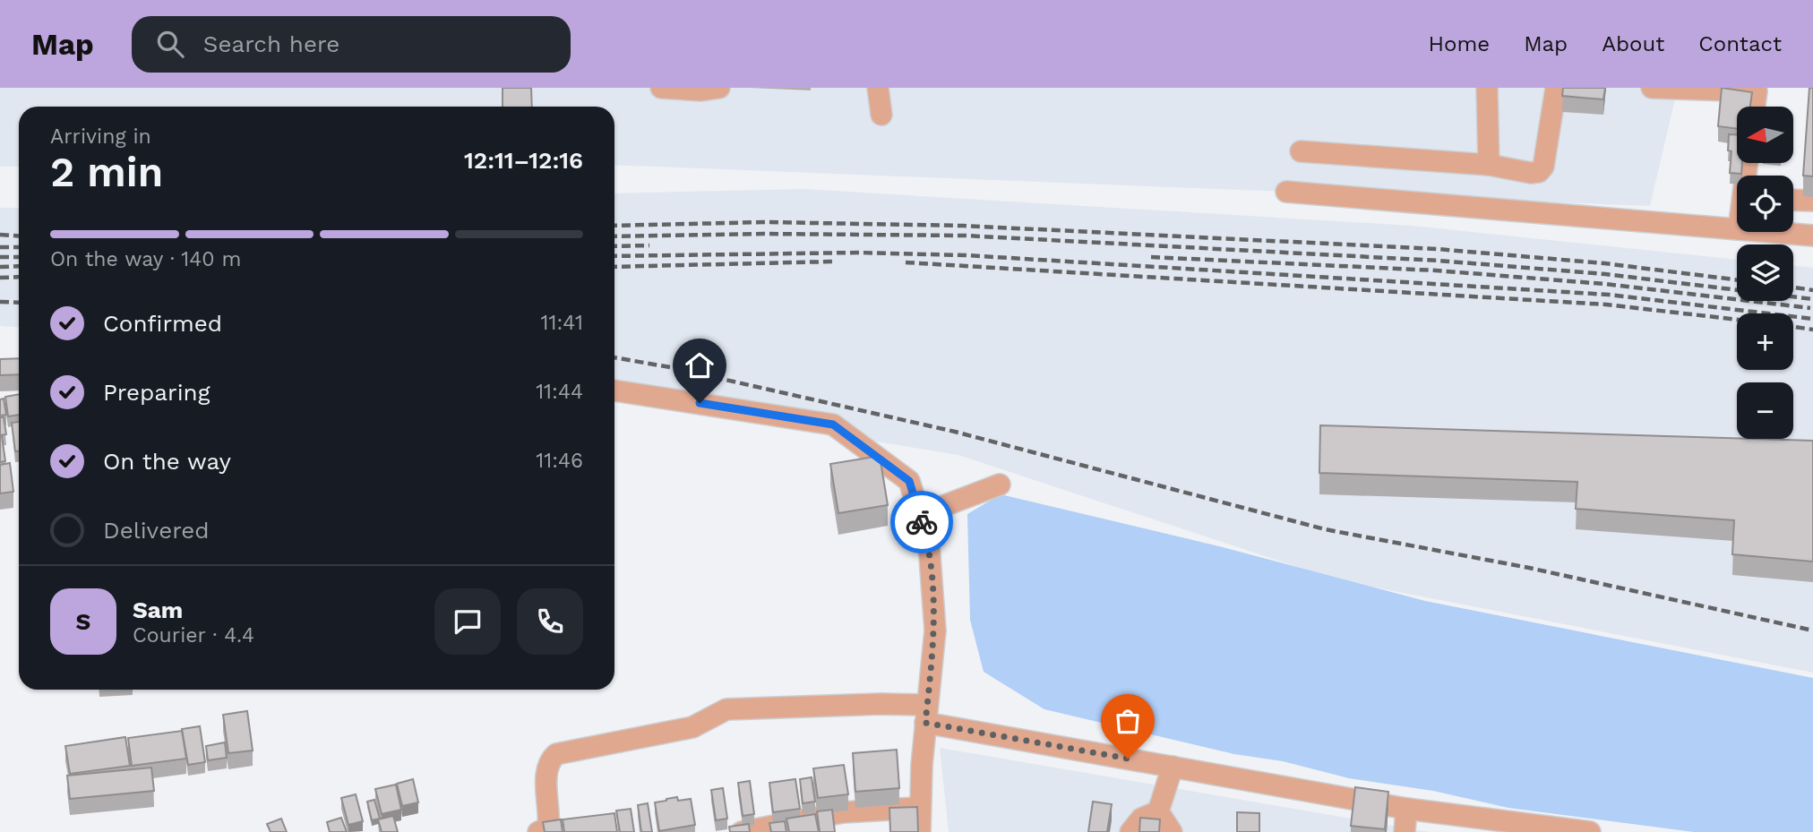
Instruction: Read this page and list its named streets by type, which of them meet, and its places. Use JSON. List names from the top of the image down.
{
  "north": "left",
  "page": {
    "header": "Map",
    "search": "Search here",
    "nav": [
      "Home",
      "Map",
      "About",
      "Contact"
    ],
    "map_buttons": ["+", "−"],
    "heading": ["2 min", "Arriving in", "12:11–12:16"],
    "panel": ["Sam", "Courier · 4.4"],
    "bar": "On the way · 140 m",
    "list": [
      ["Confirmed", "11:41"],
      ["Preparing", "11:44"],
      ["On the way", "11:46"],
      "Delivered"
    ],
    "round": "S"
  }
}
